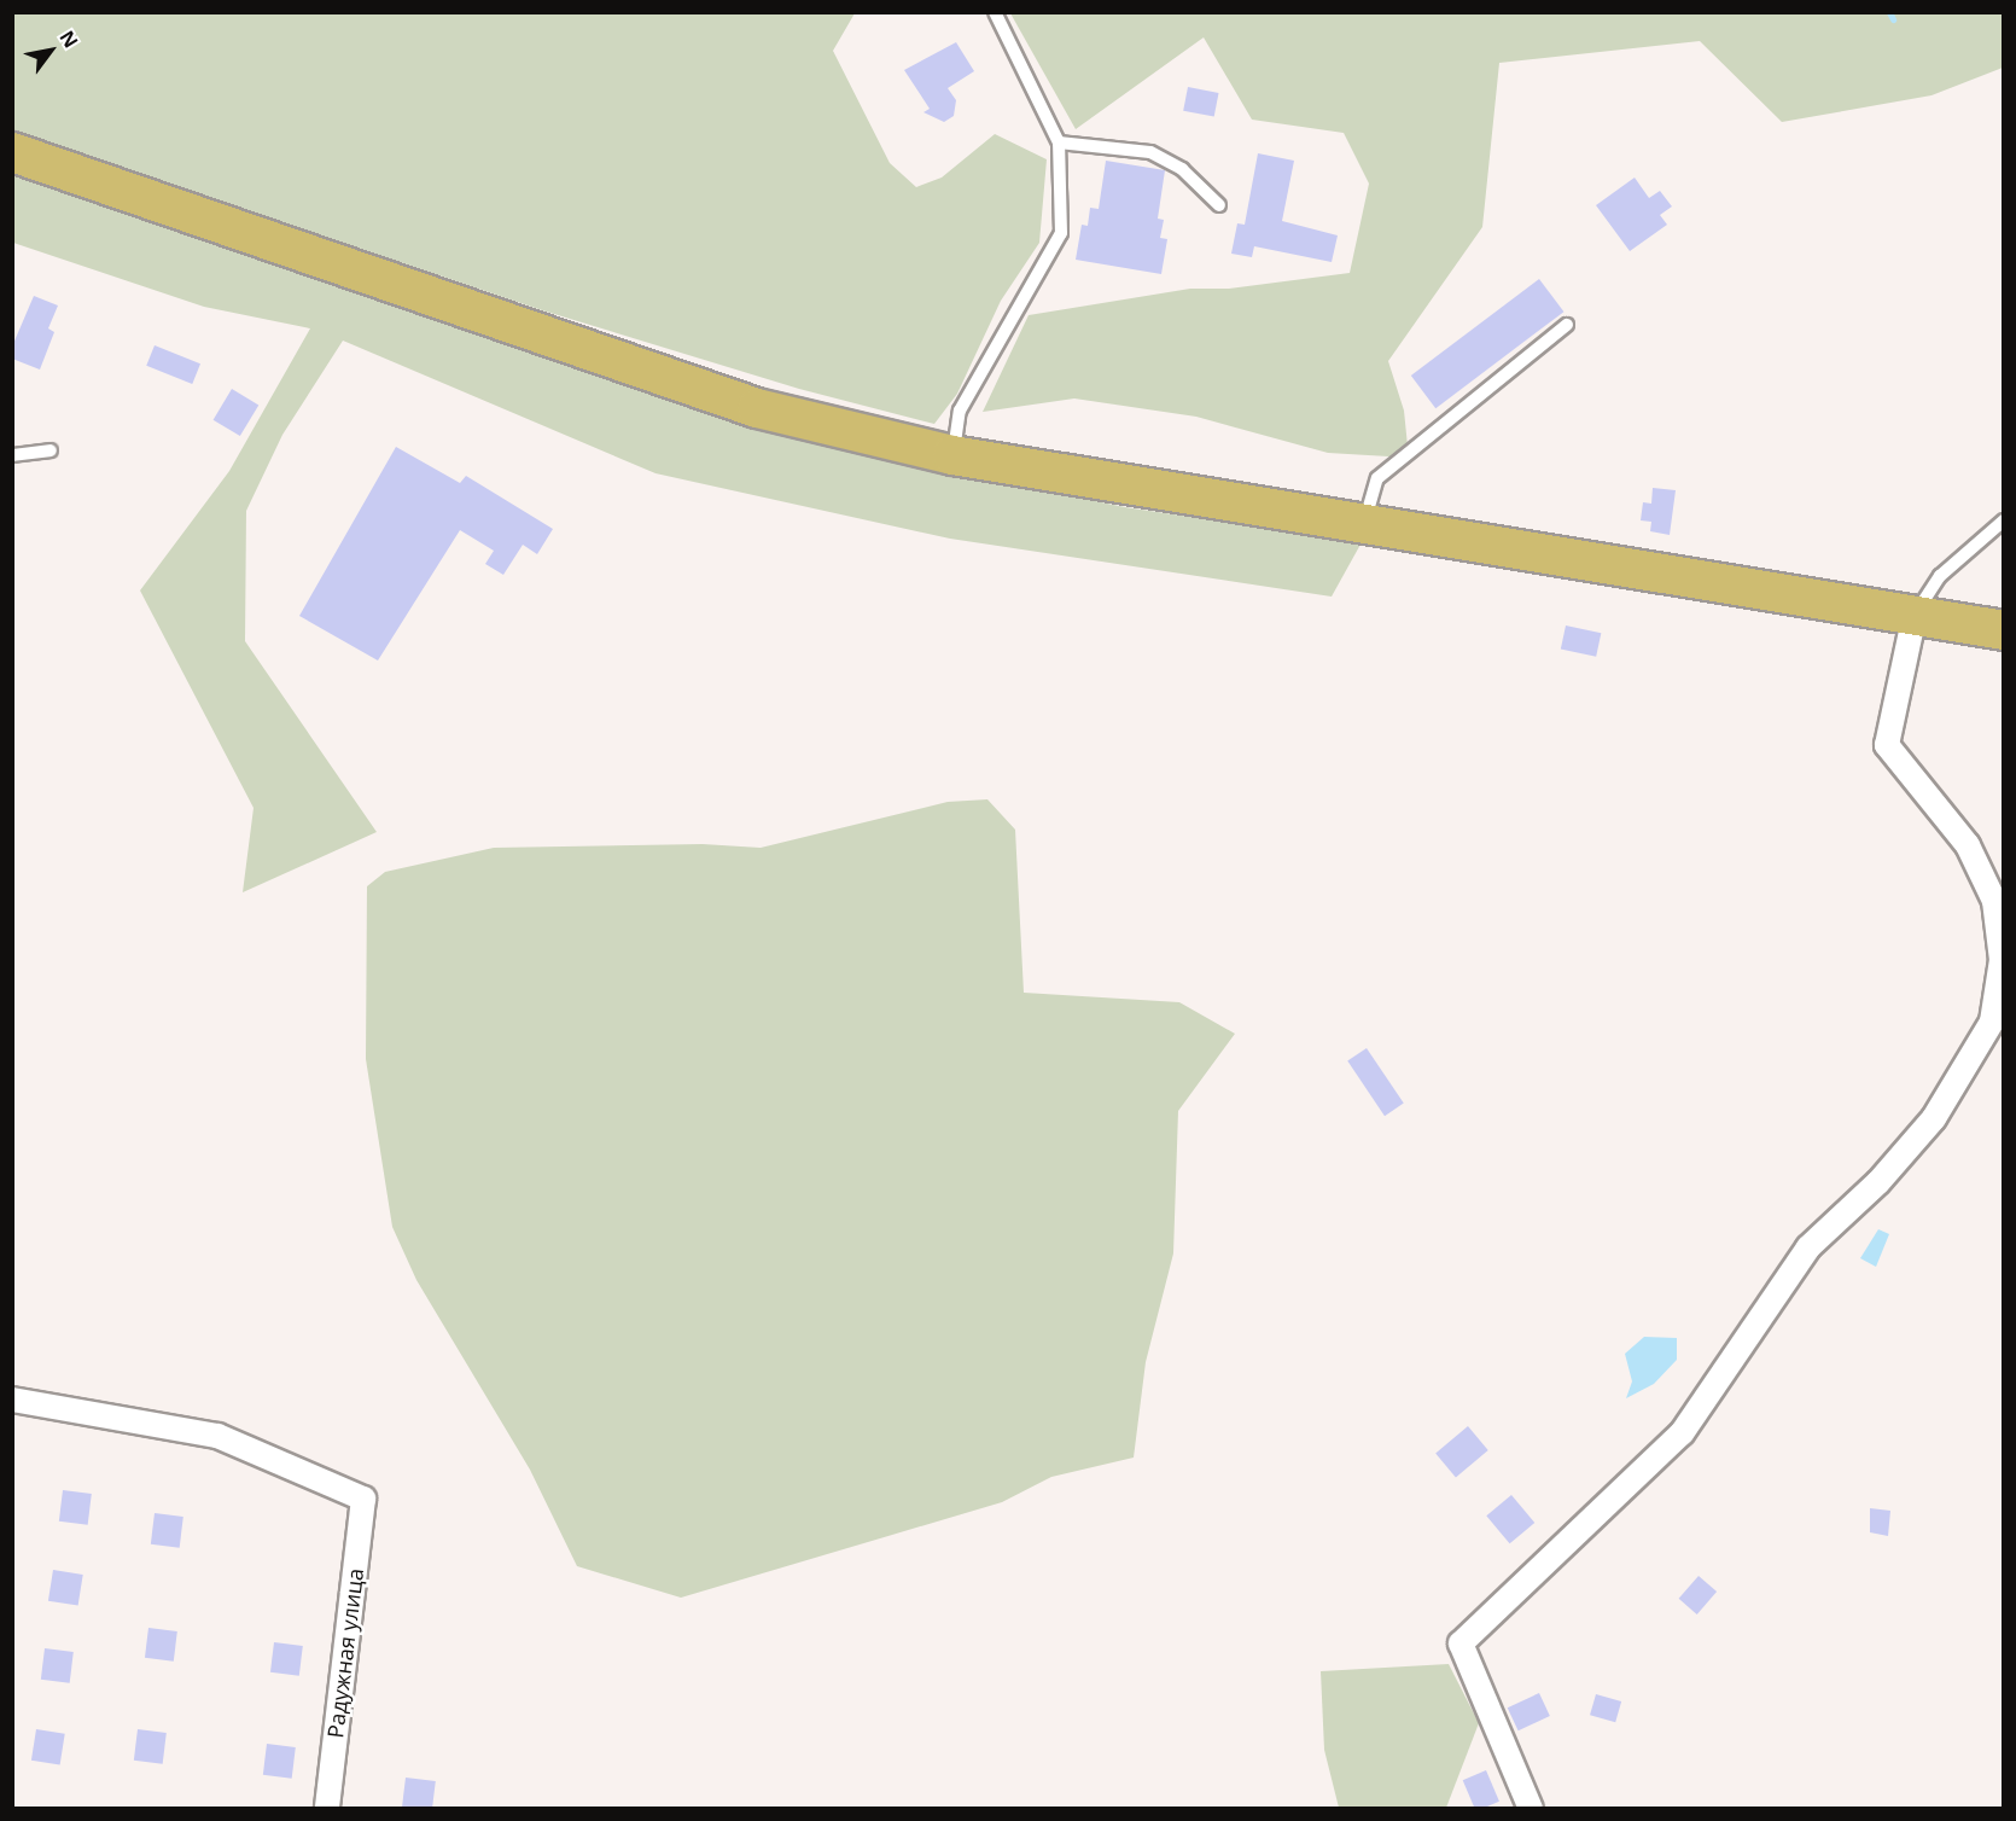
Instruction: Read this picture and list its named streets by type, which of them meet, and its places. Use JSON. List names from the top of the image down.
{
  "streets": {
    "street": ["Радужная улица"]
  },
  "north": "top right"
}
